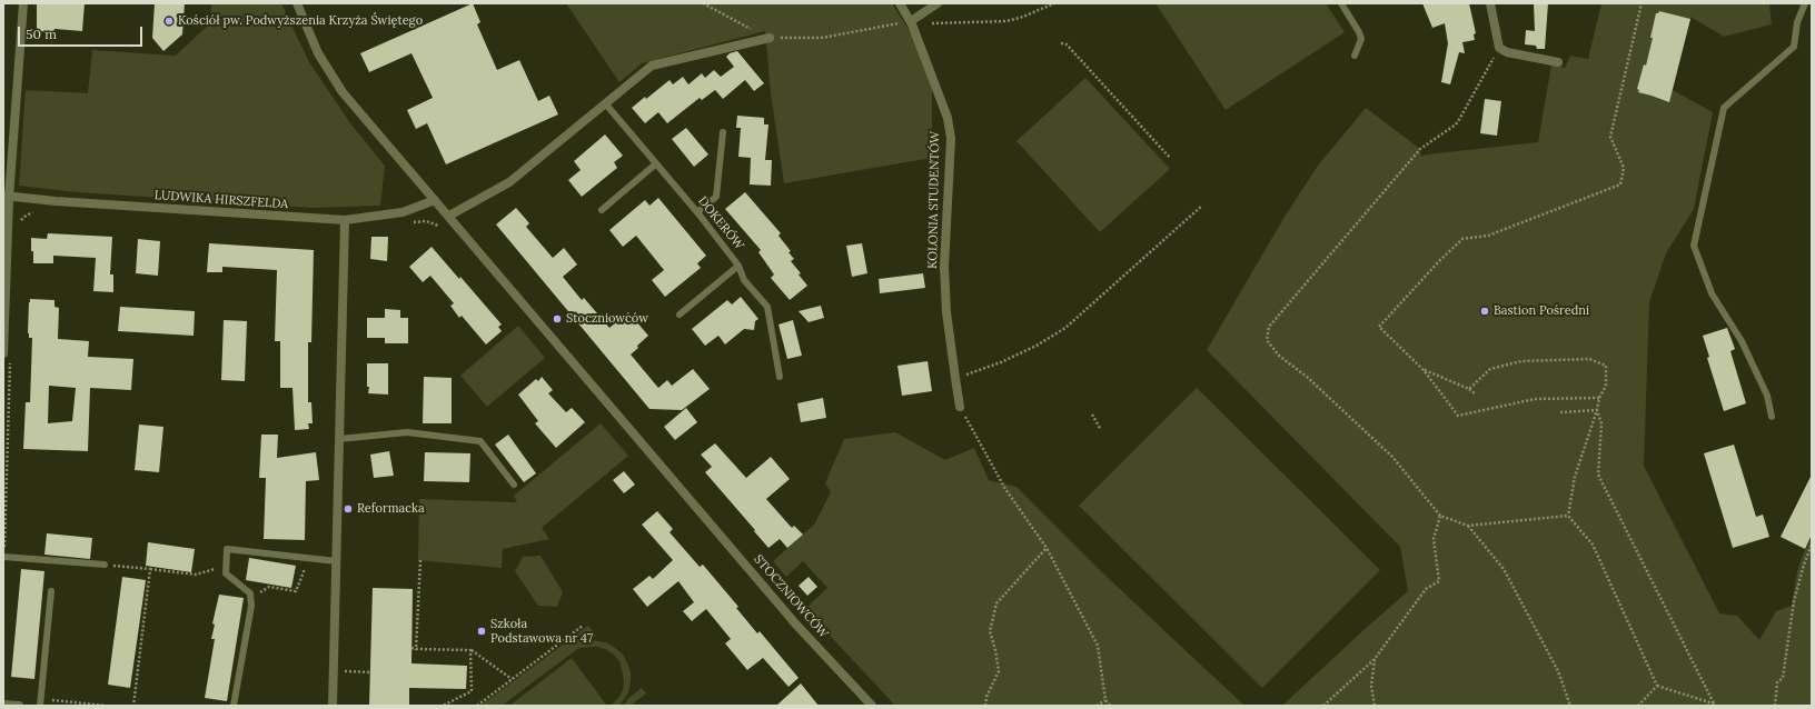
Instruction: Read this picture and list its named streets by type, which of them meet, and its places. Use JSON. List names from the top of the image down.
{
  "streets": {
    "street": ["LUDWIKA HIRSZFELDA", "KOLONIA STUDENTÓW", "STOCZNIOWCÓW"],
    "lane": ["DOKERÓW"]
  },
  "crossings": [
    ["LUDWIKA HIRSZFELDA", "STOCZNIOWCÓW"]
  ],
  "places": [
    "Kościół pw. Podwyższenia Krzyża Świętego",
    "Bastion Pośredni",
    "Stoczniowców",
    "Reformacka",
    "Szkoła Podstawowa nr 47"
  ],
  "scale_bar": "50 m"
}
